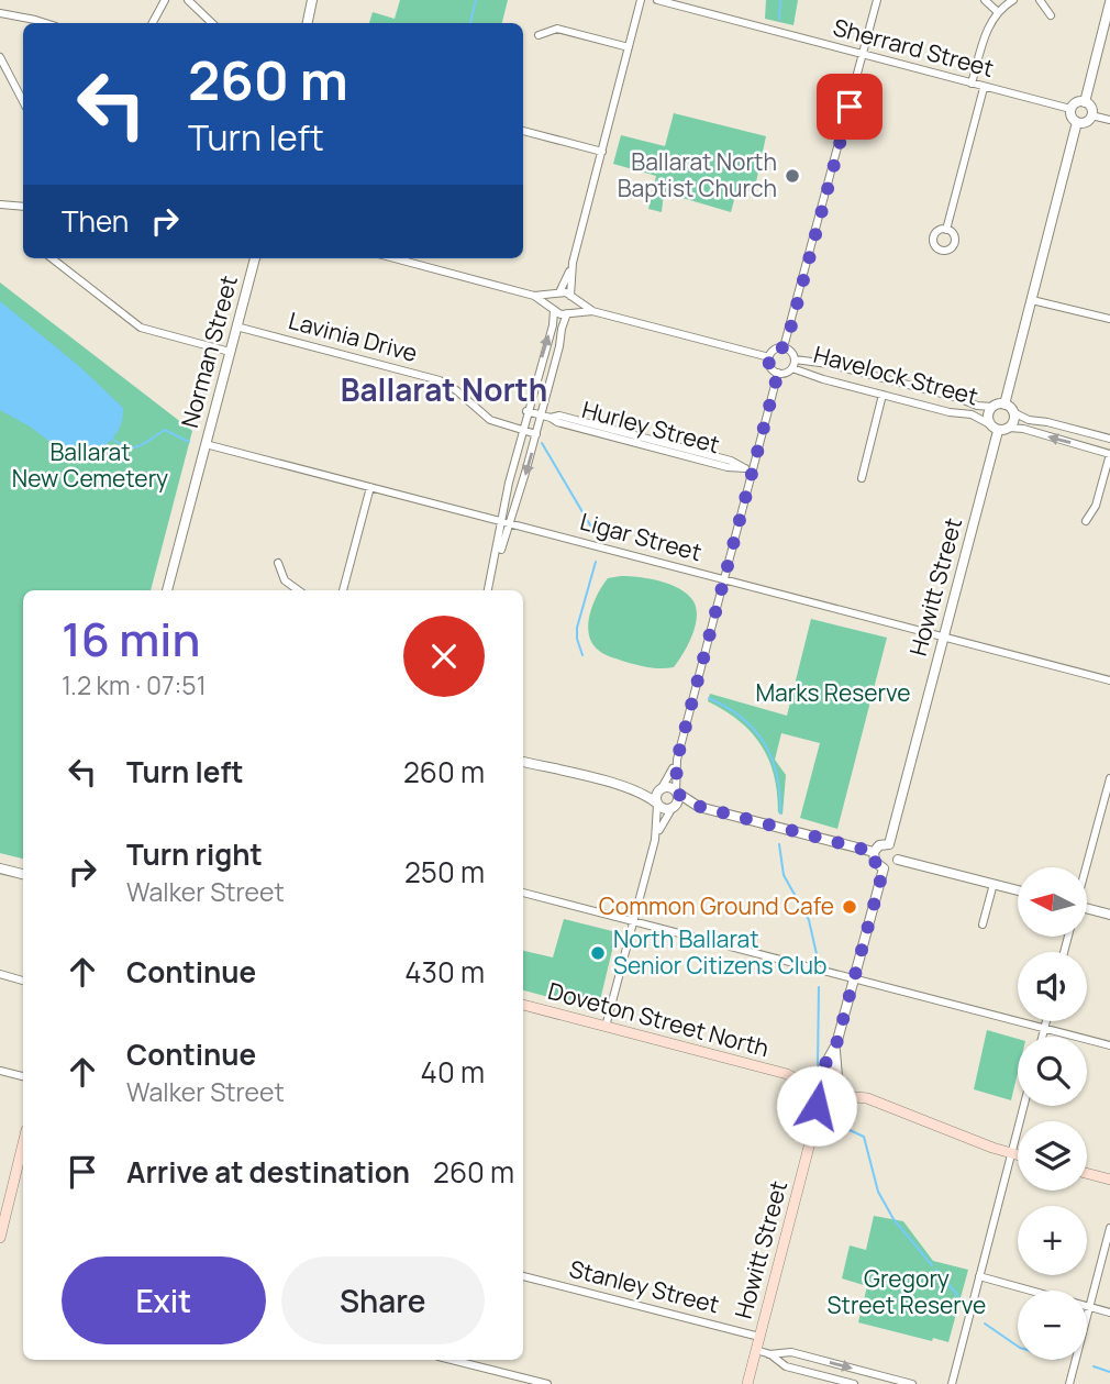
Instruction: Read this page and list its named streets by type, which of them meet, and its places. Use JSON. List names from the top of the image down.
{
  "streets": {
    "main road": ["Howitt Street", "Doveton Street North"],
    "street": [
      "Sherrard Street",
      "Lavinia Drive",
      "Norman Street",
      "Havelock Street",
      "Hurley Street",
      "Ligar Street",
      "Stanley Street"
    ]
  },
  "crossings": [
    ["Lavinia Drive", "Norman Street"],
    ["Norman Street", "Ligar Street"],
    ["Havelock Street", "Howitt Street"],
    ["Ligar Street", "Howitt Street"],
    ["Howitt Street", "Doveton Street North"],
    ["Howitt Street", "Stanley Street"]
  ],
  "districts": ["Ballarat North"],
  "parks": ["Ballarat New Cemetery", "Marks Reserve", "Gregory Street Reserve"],
  "places": ["Ballarat North Baptist Church", "Common Ground Cafe", "North Ballarat Senior Citizens Club"],
  "north": "left",
  "page": {
    "turn": ["260 m", "Turn left"],
    "then": "Then",
    "heading": ["16 min", "1.2 km · 07:51"],
    "list": [
      {
        "name": "Turn left",
        "value": "260 m"
      },
      {
        "name": "Turn right",
        "note": "Walker Street",
        "value": "250 m"
      },
      {
        "name": "Continue",
        "value": "430 m"
      },
      {
        "name": "Continue",
        "note": "Walker Street",
        "value": "40 m"
      },
      {
        "name": "Arrive at destination",
        "value": "260 m"
      }
    ],
    "map_buttons": ["+", "−"],
    "buttons": ["Exit", "Share"]
  }
}
